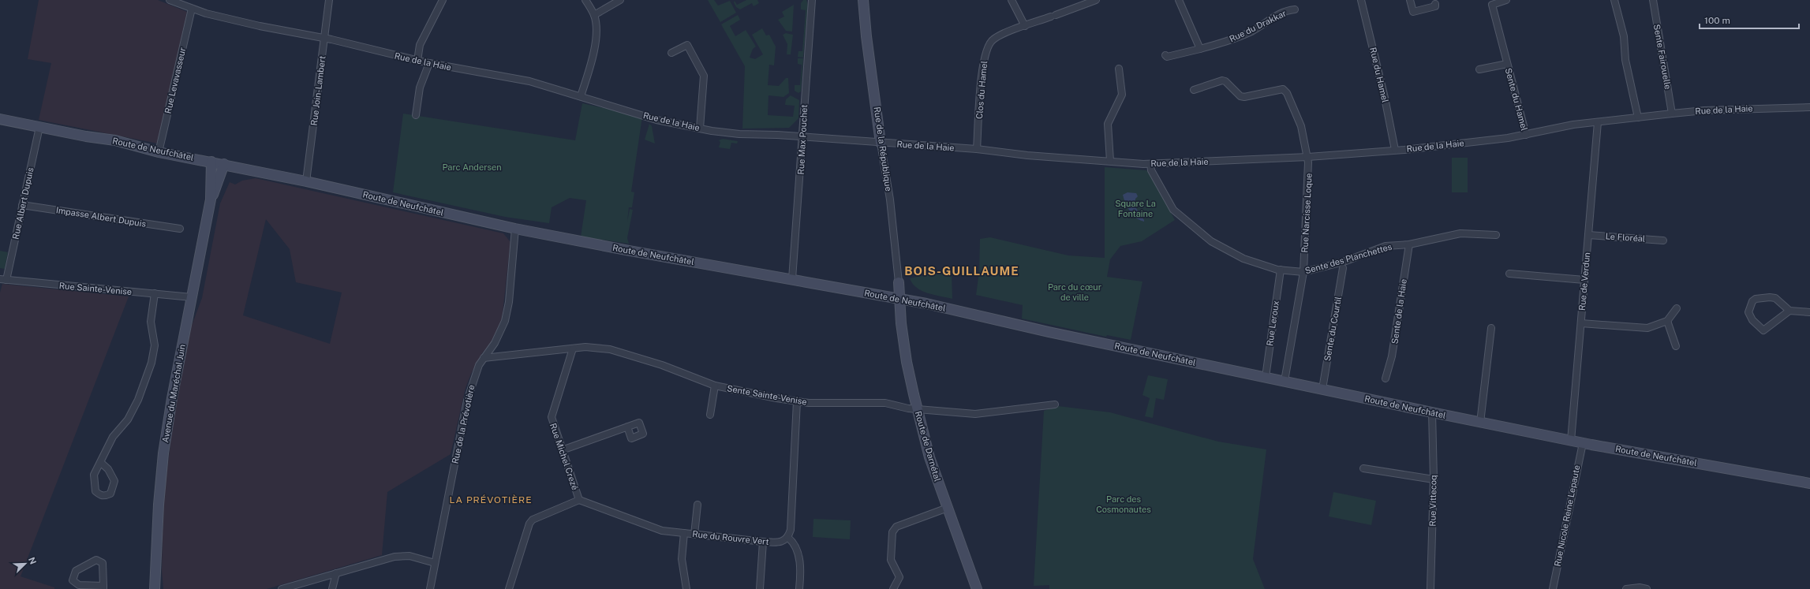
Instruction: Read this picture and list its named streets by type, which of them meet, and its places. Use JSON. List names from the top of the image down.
{
  "streets": {
    "main road": [
      "Route de Neufchâtel",
      "Rue de la République",
      "Avenue du Maréchal Juin",
      "Route de Darnétal"
    ],
    "street": [
      "Rue du Drakkar",
      "Sente Fairouelle",
      "Rue de la Haie",
      "Rue du Hamel",
      "Rue Levavasseur",
      "Clos du Hamel",
      "Rue Join-Lambert",
      "Sente du Hamel",
      "Rue Max Pouchet",
      "Rue Albert Dupuis",
      "Rue Narcisse Loque",
      "Impasse Albert Dupuis",
      "Le Floréal",
      "Sente des Planchettes",
      "Rue de Verdun",
      "Rue Sainte-Venise",
      "Sente de la Haie",
      "Rue Leroux",
      "Sente du Courtil",
      "Sente Sainte-Venise",
      "Rue de la Prévotière",
      "Rue Michel Crezé",
      "Rue Vittecoq",
      "Rue Nicole Reine Lepaute",
      "Rue du Rouvre Vert"
    ]
  },
  "crossings": [
    ["Sente Fairouelle", "Rue de la Haie"],
    ["Rue de la Haie", "Rue du Hamel"],
    ["Rue de la Haie", "Rue Levavasseur"],
    ["Rue de la Haie", "Clos du Hamel"],
    ["Rue de la Haie", "Rue Join-Lambert"],
    ["Rue de la Haie", "Sente du Hamel"],
    ["Rue de la Haie", "Rue Max Pouchet"],
    ["Rue de la Haie", "Rue de la République"],
    ["Rue de la Haie", "Rue Narcisse Loque"],
    ["Rue de la Haie", "Sente des Planchettes"],
    ["Rue de la Haie", "Rue de Verdun"],
    ["Rue Levavasseur", "Route de Neufchâtel"],
    ["Rue Join-Lambert", "Route de Neufchâtel"],
    ["Rue Max Pouchet", "Route de Neufchâtel"],
    ["Route de Neufchâtel", "Rue de la République"],
    ["Route de Neufchâtel", "Rue Albert Dupuis"],
    ["Route de Neufchâtel", "Rue Narcisse Loque"],
    ["Route de Neufchâtel", "Rue de Verdun"],
    ["Route de Neufchâtel", "Rue Leroux"],
    ["Route de Neufchâtel", "Sente du Courtil"],
    ["Route de Neufchâtel", "Avenue du Maréchal Juin"],
    ["Route de Neufchâtel", "Rue de la Prévotière"],
    ["Route de Neufchâtel", "Route de Darnétal"],
    ["Route de Neufchâtel", "Rue Vittecoq"],
    ["Route de Neufchâtel", "Rue Nicole Reine Lepaute"],
    ["Rue de la République", "Route de Darnétal"],
    ["Rue Albert Dupuis", "Impasse Albert Dupuis"],
    ["Rue Albert Dupuis", "Rue Sainte-Venise"],
    ["Rue Narcisse Loque", "Sente des Planchettes"],
    ["Le Floréal", "Rue de Verdun"],
    ["Sente des Planchettes", "Sente de la Haie"],
    ["Sente des Planchettes", "Rue Leroux"],
    ["Rue Sainte-Venise", "Avenue du Maréchal Juin"],
    ["Sente Sainte-Venise", "Rue de la Prévotière"],
    ["Sente Sainte-Venise", "Route de Darnétal"],
    ["Sente Sainte-Venise", "Rue Michel Crezé"],
    ["Rue Michel Crezé", "Rue du Rouvre Vert"]
  ],
  "districts": ["BOIS-GUILLAUME", "LA PRÉVOTIÈRE"],
  "parks": [
    "Parc Andersen",
    "Square La Fontaine",
    "Parc du cœur de ville",
    "Parc des Cosmonautes"
  ],
  "scale_bar": "100 m",
  "north": "top right"
}
